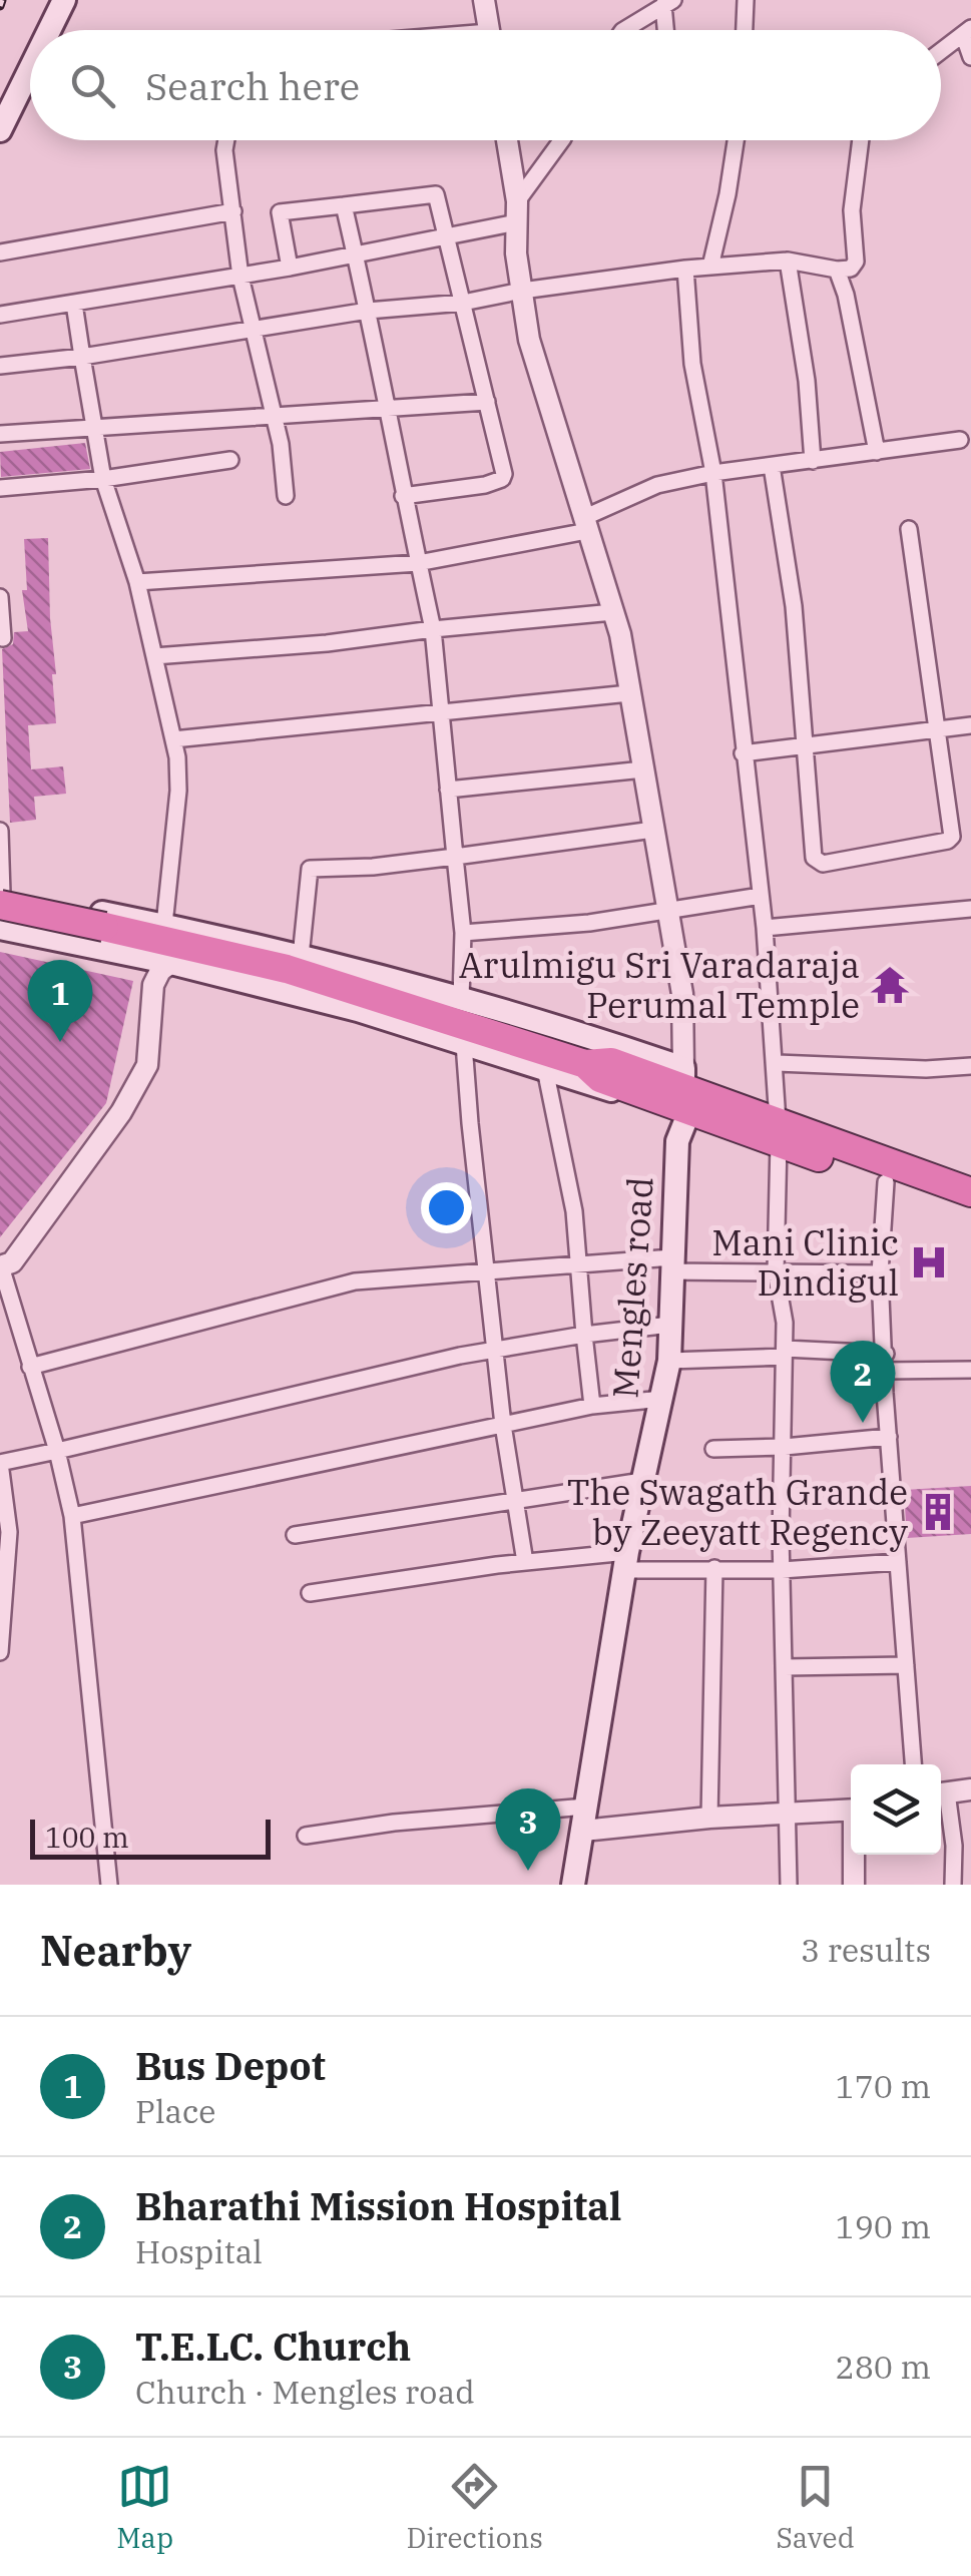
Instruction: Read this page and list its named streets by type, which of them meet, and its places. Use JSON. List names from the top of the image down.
{
  "streets": {
    "main road": ["Mengles road"]
  },
  "places": {
    "temple": ["Arulmigu Sri Varadaraja Perumal Temple"],
    "hospital": ["Mani Clinic Dindigul"],
    "building": ["The Swagath Grande by Zeeyatt Regency"]
  },
  "scale_bar": "100 m",
  "page": {
    "search": "Search here",
    "pins": ["1", "2", "3"],
    "scale": "100 m",
    "heading": ["Nearby", "3 results"],
    "list": [
      {
        "mark": "1",
        "name": "Bus Depot",
        "note": "Place",
        "value": "170 m"
      },
      {
        "mark": "2",
        "name": "Bharathi Mission Hospital",
        "note": "Hospital",
        "value": "190 m"
      },
      {
        "mark": "3",
        "name": "T.E.LC. Church",
        "note": "Church · Mengles road",
        "value": "280 m"
      }
    ],
    "nav": ["Map", "Directions", "Saved"]
  }
}
